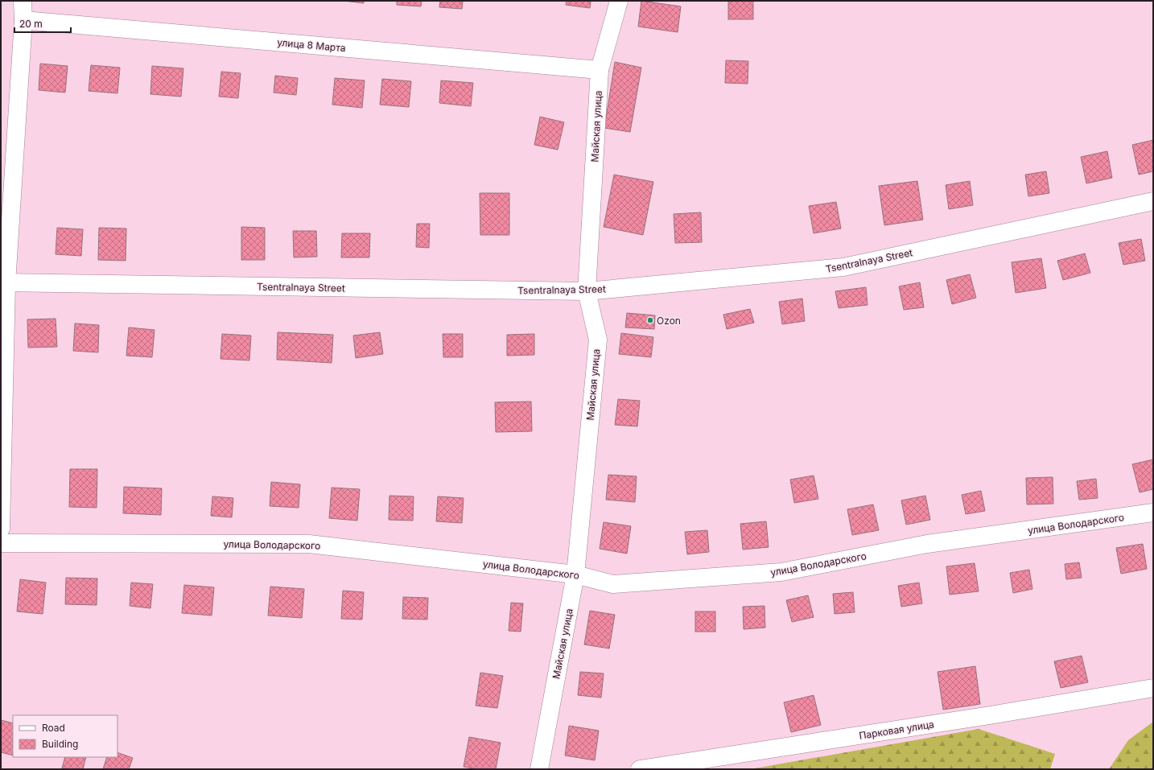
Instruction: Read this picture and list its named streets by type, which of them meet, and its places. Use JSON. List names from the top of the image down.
{
  "streets": {
    "street": [
      "улица 8 Марта",
      "Майская улица",
      "Tsentralnaya Street",
      "улица Володарского",
      "Парковая улица"
    ]
  },
  "crossings": [
    ["улица 8 Марта", "Майская улица"],
    ["Майская улица", "Tsentralnaya Street"],
    ["Майская улица", "улица Володарского"]
  ],
  "places": ["Ozon"],
  "legend": ["Road", "Building"],
  "scale_bar": "20 m"
}
